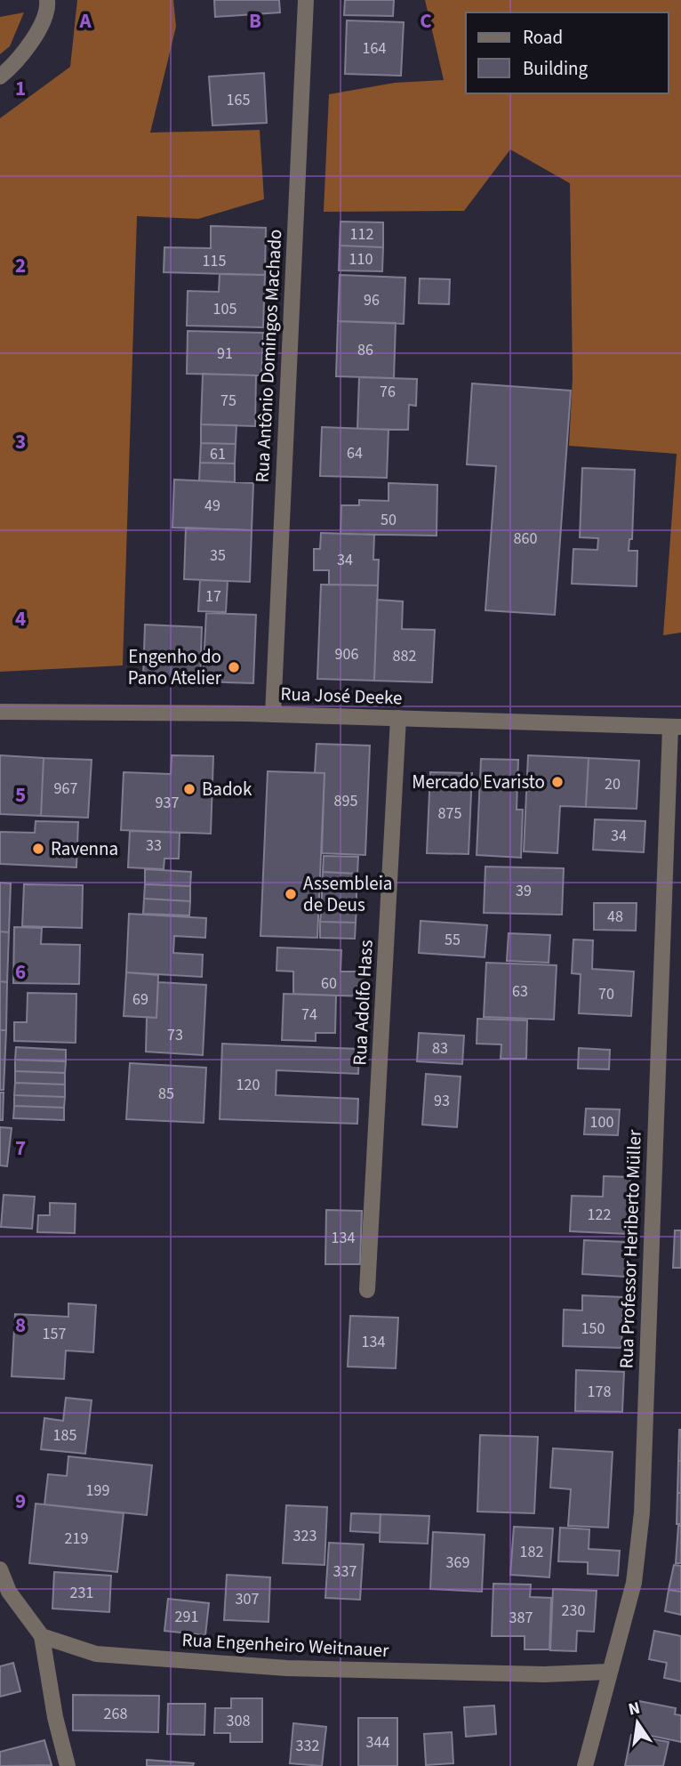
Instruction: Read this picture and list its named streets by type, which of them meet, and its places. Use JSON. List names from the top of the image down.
{
  "streets": {
    "street": [
      "Rua Antônio Domingos Machado",
      "Rua José Deeke",
      "Rua Adolfo Hass",
      "Rua Professor Heriberto Müller",
      "Rua Engenheiro Weitnauer"
    ]
  },
  "crossings": [
    ["Rua Antônio Domingos Machado", "Rua José Deeke"],
    ["Rua José Deeke", "Rua Adolfo Hass"],
    ["Rua José Deeke", "Rua Professor Heriberto Müller"],
    ["Rua Professor Heriberto Müller", "Rua Engenheiro Weitnauer"]
  ],
  "places": [
    "Engenho do Pano Atelier",
    "Mercado Evaristo",
    "Badok",
    "Ravenna",
    "Assembleia de Deus"
  ],
  "house_numbers": [
    "164",
    "165",
    "112",
    "110",
    "115",
    "96",
    "105",
    "86",
    "91",
    "76",
    "75",
    "64",
    "61",
    "49",
    "50",
    "860",
    "35",
    "34",
    "17",
    "906",
    "882",
    "20",
    "967",
    "895",
    "937",
    "875",
    "34",
    "33",
    "39",
    "48",
    "55",
    "60",
    "63",
    "70",
    "69",
    "74",
    "73",
    "83",
    "120",
    "85",
    "93",
    "100",
    "122",
    "134",
    "150",
    "157",
    "134",
    "178",
    "185",
    "199",
    "323",
    "219",
    "182",
    "369",
    "337",
    "231",
    "307",
    "230",
    "291",
    "387",
    "268",
    "308",
    "344",
    "332"
  ],
  "legend": ["Road", "Building"],
  "north": "top",
  "grid": {
    "columns": ["A", "B", "C"],
    "rows": [
      "1",
      "2",
      "3",
      "4",
      "5",
      "6",
      "7",
      "8",
      "9"
    ]
  }
}
